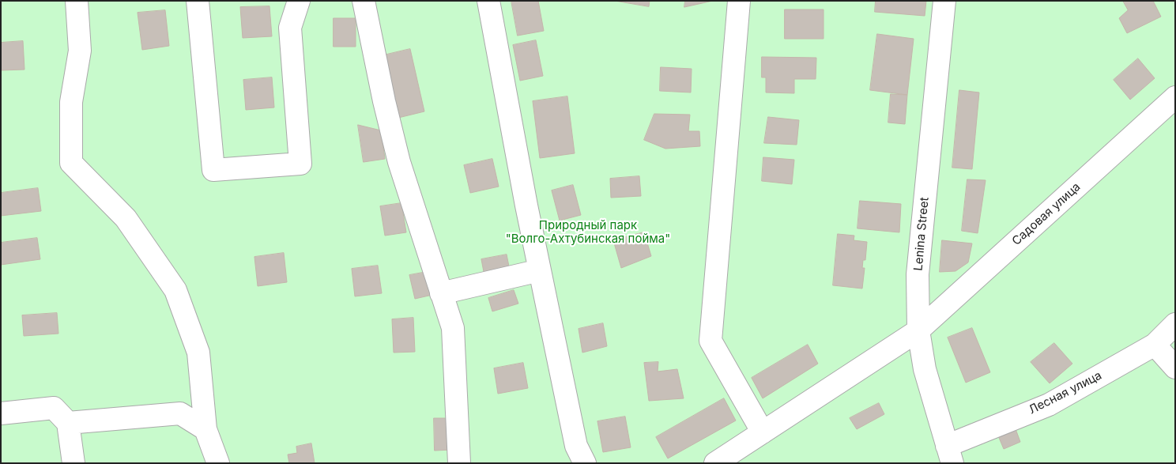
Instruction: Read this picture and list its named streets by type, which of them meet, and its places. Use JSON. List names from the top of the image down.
{
  "streets": {
    "street": ["Садовая улица", "Lenina Street", "Лесная улица"]
  },
  "crossings": [
    ["Садовая улица", "Lenina Street"],
    ["Lenina Street", "Лесная улица"]
  ],
  "parks": ["Природный парк \"Волго-Ахтубинская пойма\""]
}
